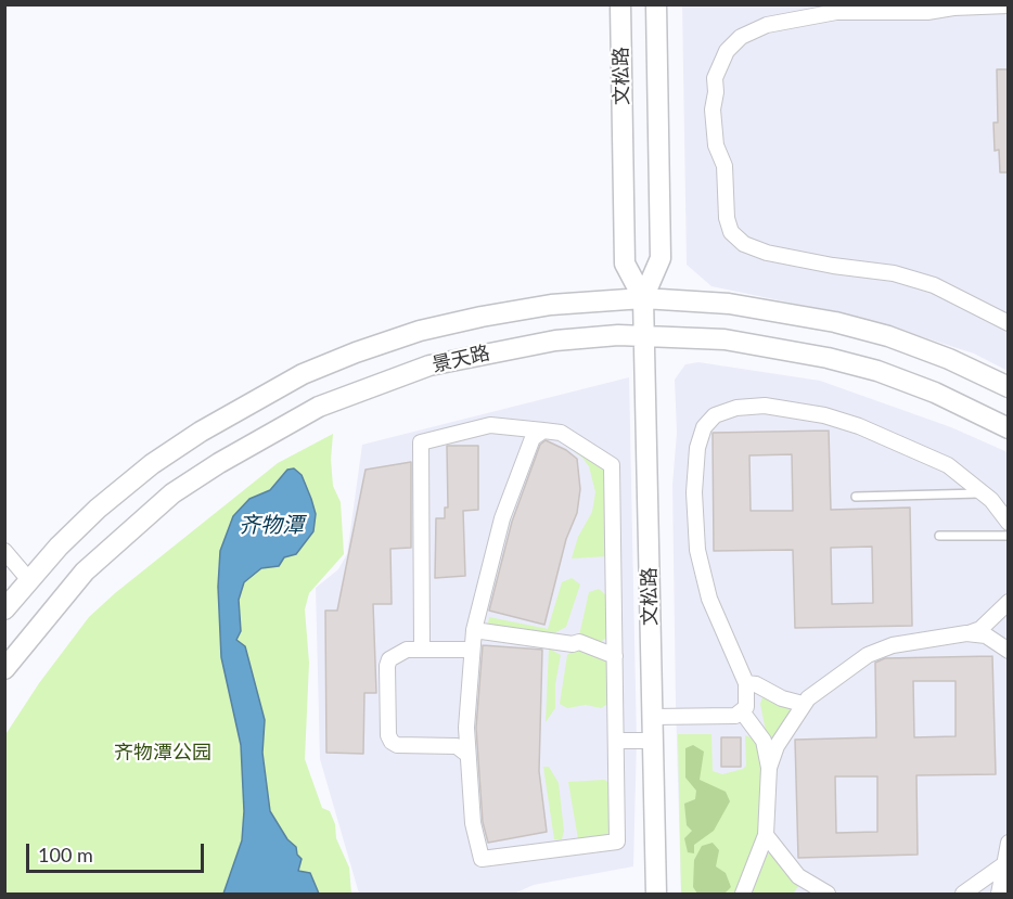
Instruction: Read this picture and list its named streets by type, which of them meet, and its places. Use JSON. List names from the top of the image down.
{
  "streets": {
    "street": ["文松路", "景天路"]
  },
  "crossings": [
    ["文松路", "景天路"]
  ],
  "water": ["齐物潭"],
  "parks": ["齐物潭公园"],
  "scale_bar": "100 m"
}
